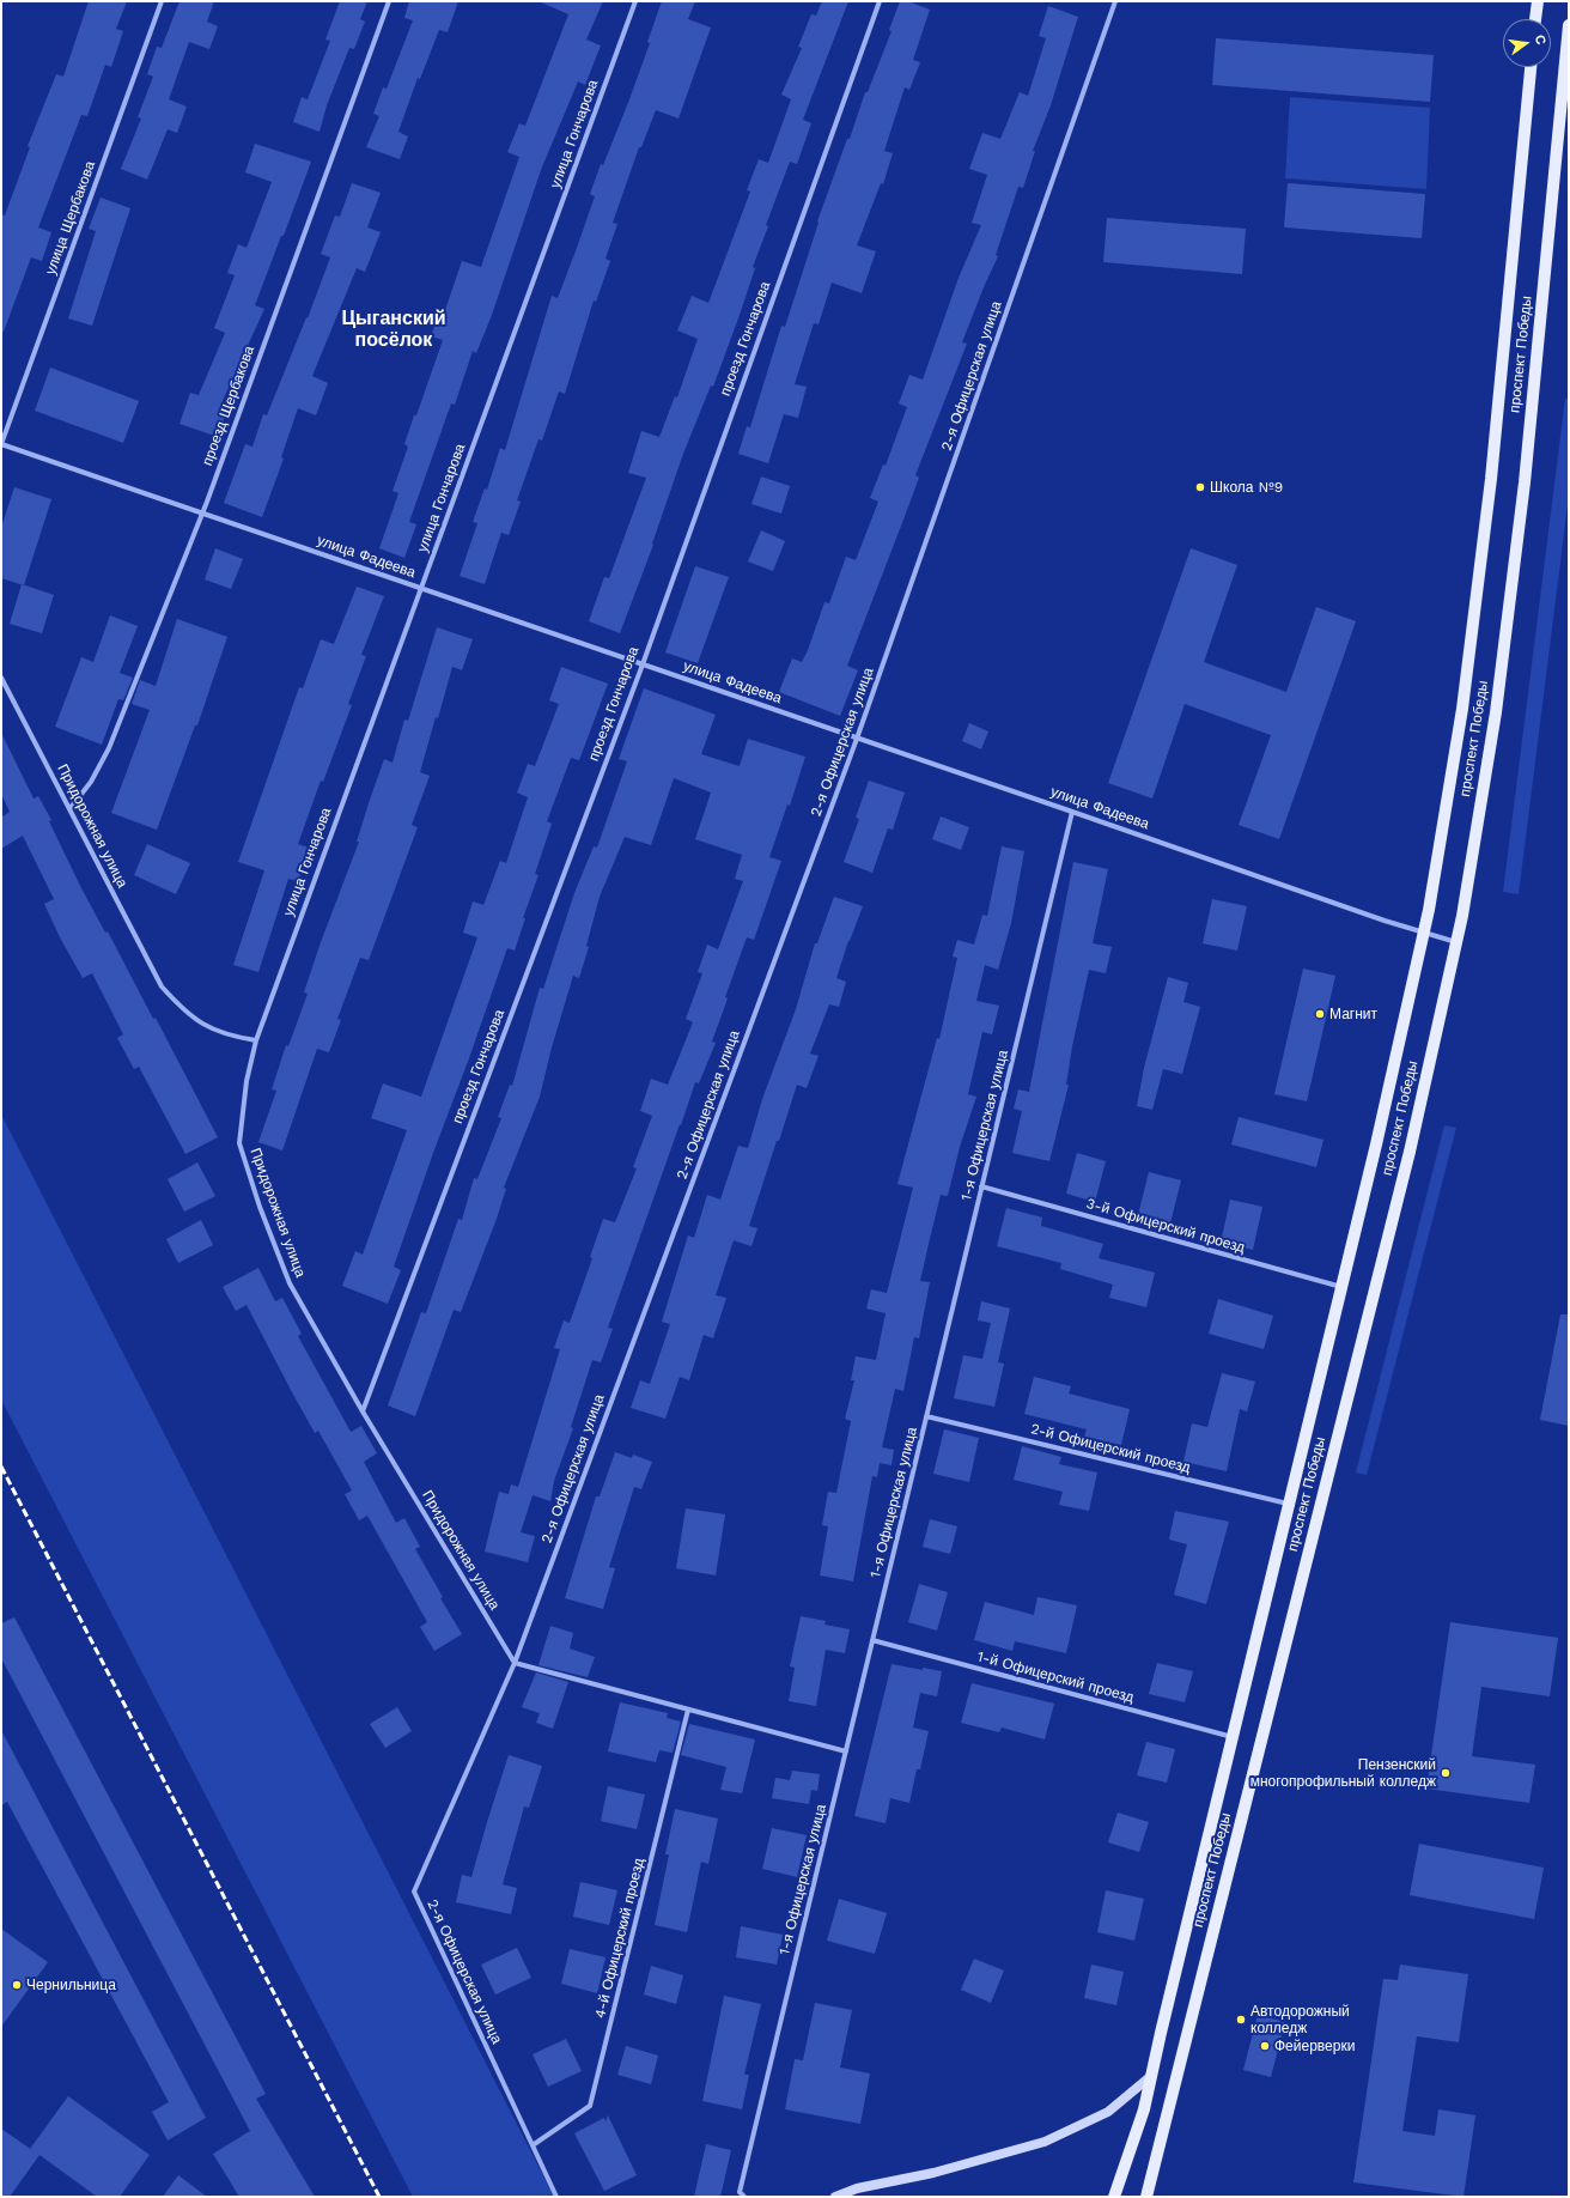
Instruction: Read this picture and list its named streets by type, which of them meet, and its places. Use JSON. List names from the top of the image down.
{
  "streets": {
    "main road": ["проспект Победы"],
    "street": [
      "улица Гончарова",
      "улица Щербакова",
      "проезд Гончарова",
      "2-я Офицерская улица",
      "проезд Щербакова",
      "улица Фадеева",
      "Придорожная улица",
      "1-я Офицерская улица",
      "3-й Офицерский проезд",
      "2-й Офицерский проезд",
      "1-й Офицерский проезд",
      "4-й Офицерский проезд"
    ]
  },
  "crossings": [
    ["улица Гончарова", "улица Фадеева"],
    ["улица Гончарова", "Придорожная улица"],
    ["улица Щербакова", "улица Фадеева"],
    ["проезд Гончарова", "улица Фадеева"],
    ["проезд Гончарова", "Придорожная улица"],
    ["проспект Победы", "улица Фадеева"],
    ["проспект Победы", "3-й Офицерский проезд"],
    ["проспект Победы", "2-й Офицерский проезд"],
    ["проспект Победы", "1-й Офицерский проезд"],
    ["2-я Офицерская улица", "улица Фадеева"],
    ["2-я Офицерская улица", "Придорожная улица"],
    ["2-я Офицерская улица", "4-й Офицерский проезд"],
    ["проезд Щербакова", "улица Фадеева"],
    ["проезд Щербакова", "Придорожная улица"],
    ["улица Фадеева", "1-я Офицерская улица"],
    ["1-я Офицерская улица", "3-й Офицерский проезд"],
    ["1-я Офицерская улица", "2-й Офицерский проезд"],
    ["1-я Офицерская улица", "1-й Офицерский проезд"]
  ],
  "districts": ["Цыганский посёлок"],
  "places": [
    "Школа №9",
    "Магнит",
    "Пензенский многопрофильный колледж",
    "Чернильница",
    "Автодорожный колледж",
    "Фейерверки"
  ],
  "north": "right"
}
